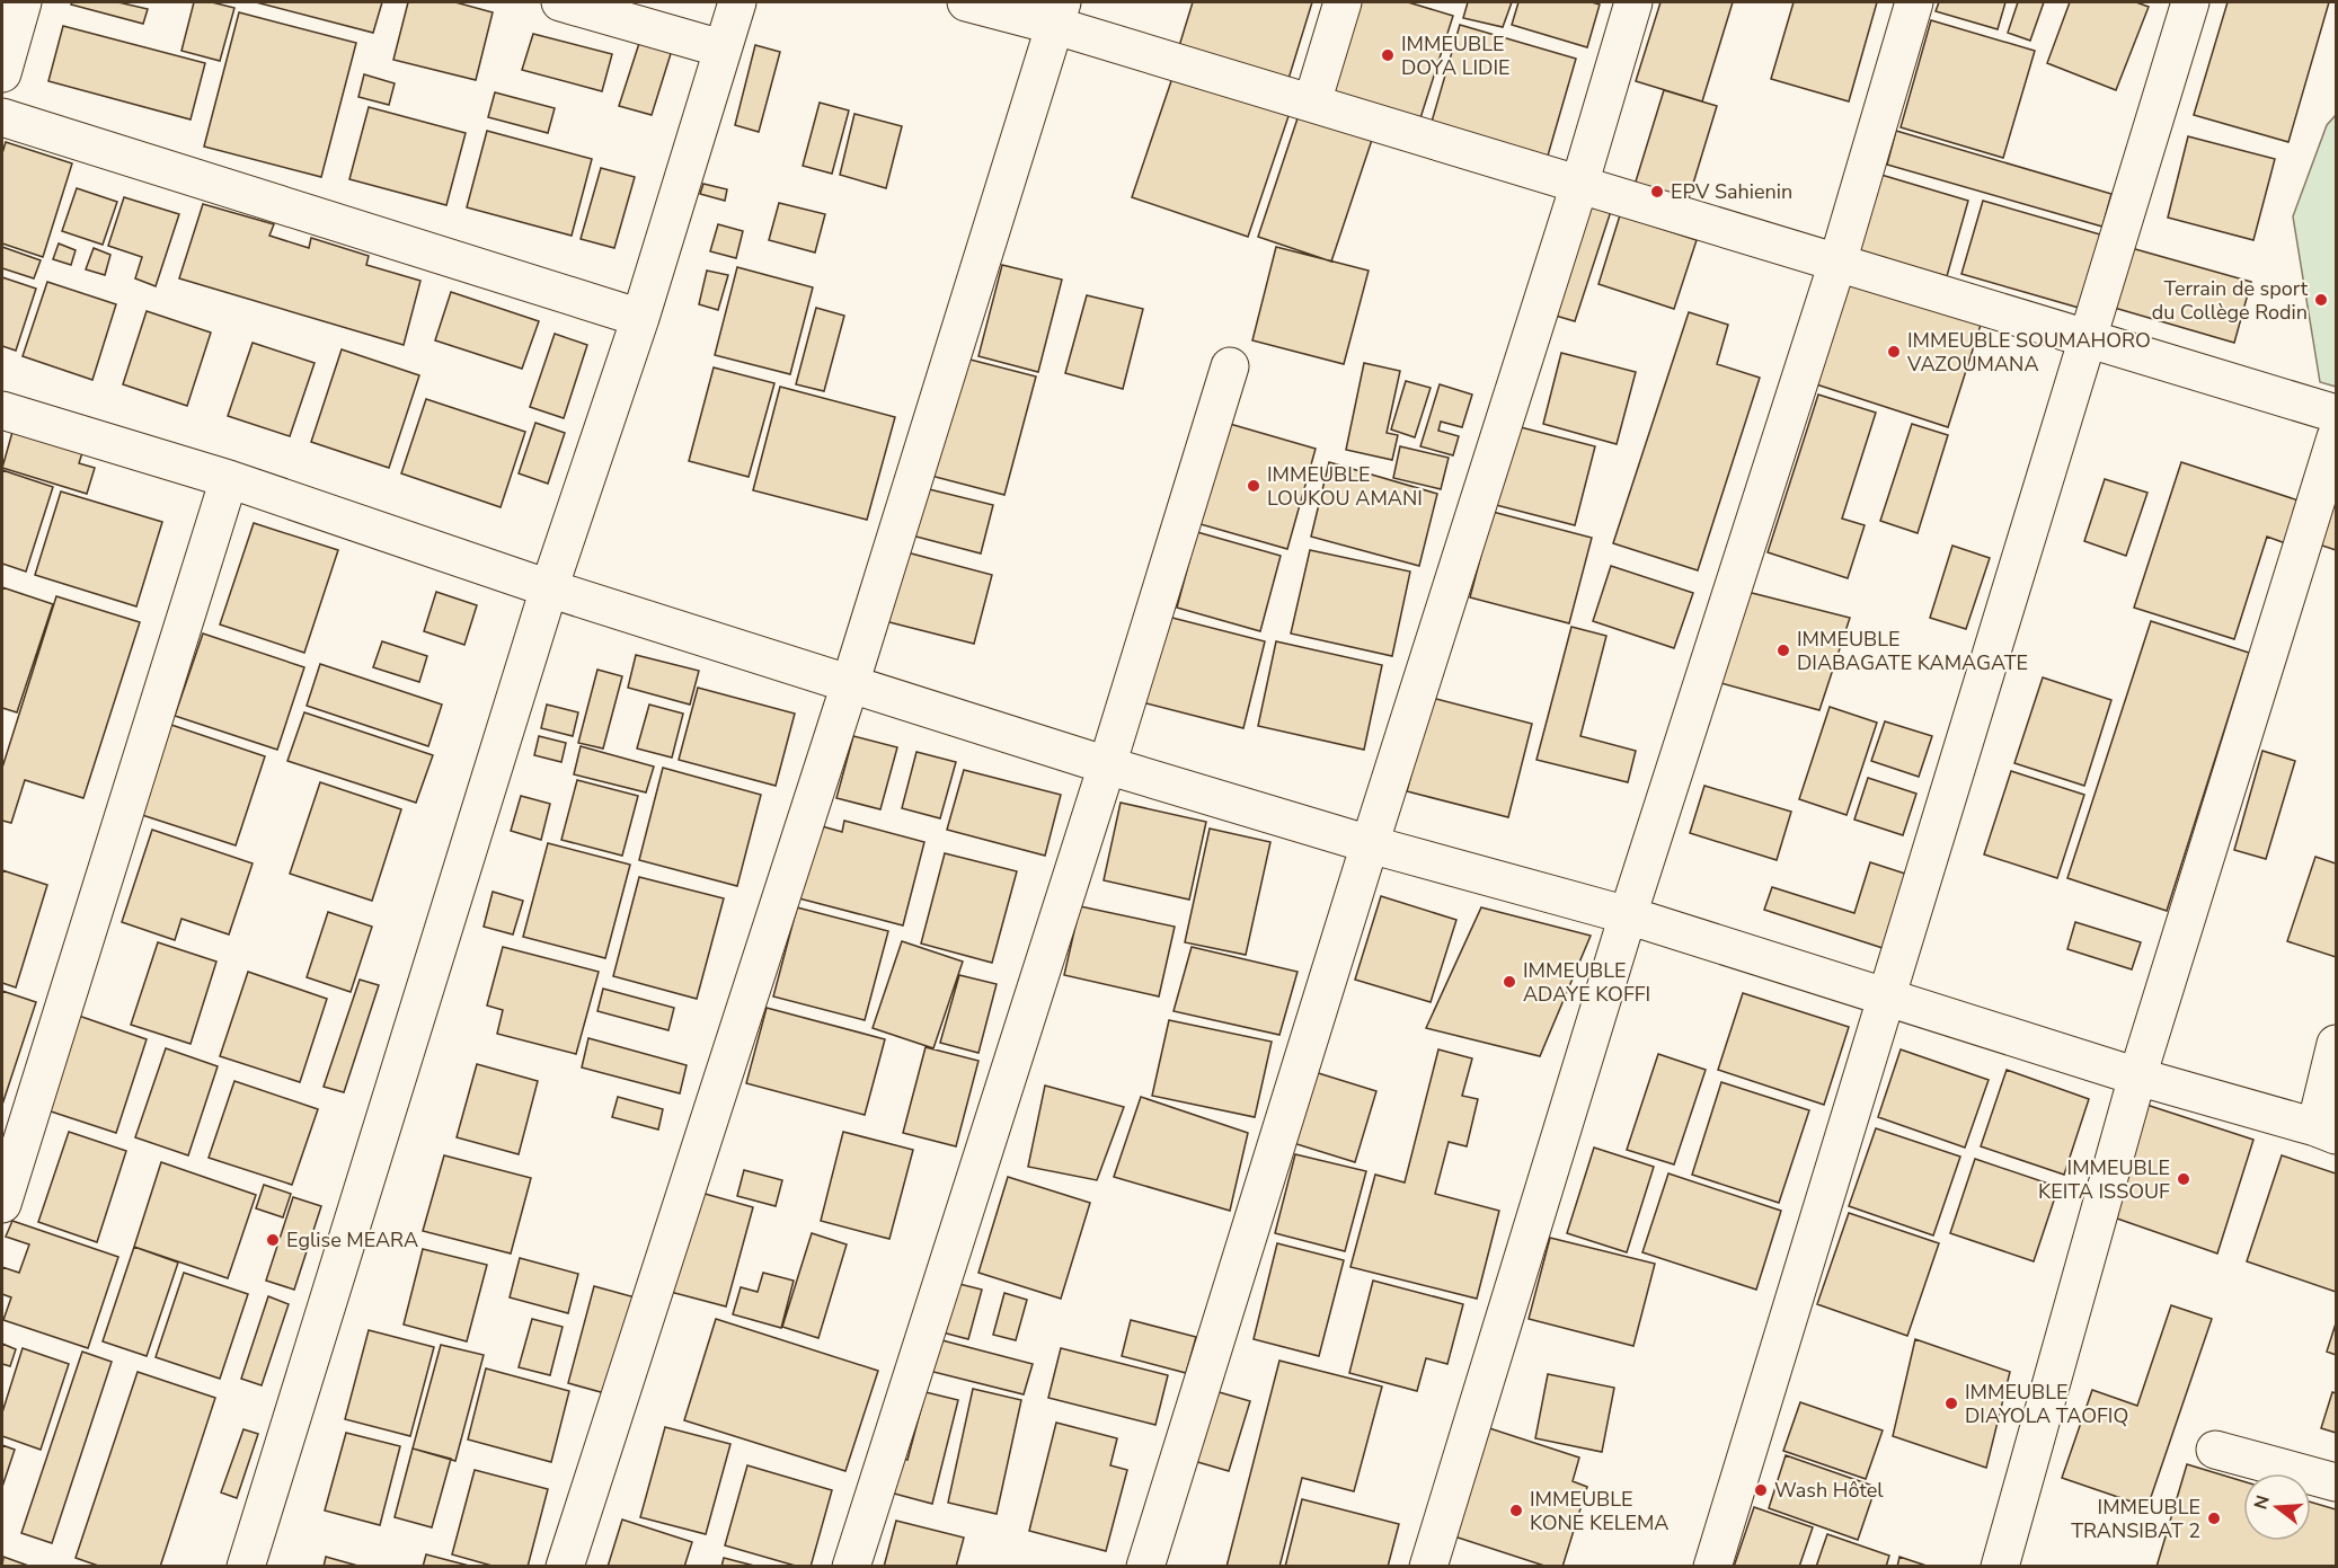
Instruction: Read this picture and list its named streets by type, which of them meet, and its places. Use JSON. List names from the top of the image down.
{
  "places": [
    "IMMEUBLE DOYA LIDIE",
    "EPV Sahienin",
    "Terrain de sport du Collège Rodin",
    "IMMEUBLE SOUMAHORO VAZOUMANA",
    "IMMEUBLE LOUKOU AMANI",
    "IMMEUBLE DIABAGATE KAMAGATE",
    "IMMEUBLE ADAYE KOFFI",
    "IMMEUBLE KEITA ISSOUF",
    "Eglise MEARA",
    "IMMEUBLE DIAYOLA TAOFIQ",
    "Wash Hôtel",
    "IMMEUBLE KONE KELEMA",
    "IMMEUBLE TRANSIBAT 2"
  ],
  "north": "left"
}
